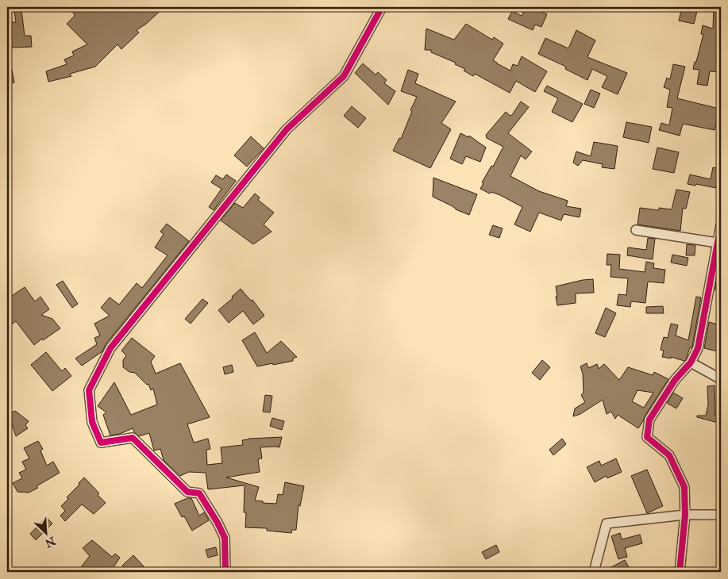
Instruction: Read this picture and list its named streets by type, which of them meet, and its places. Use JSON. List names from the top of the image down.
{
  "north": "bottom right"
}
